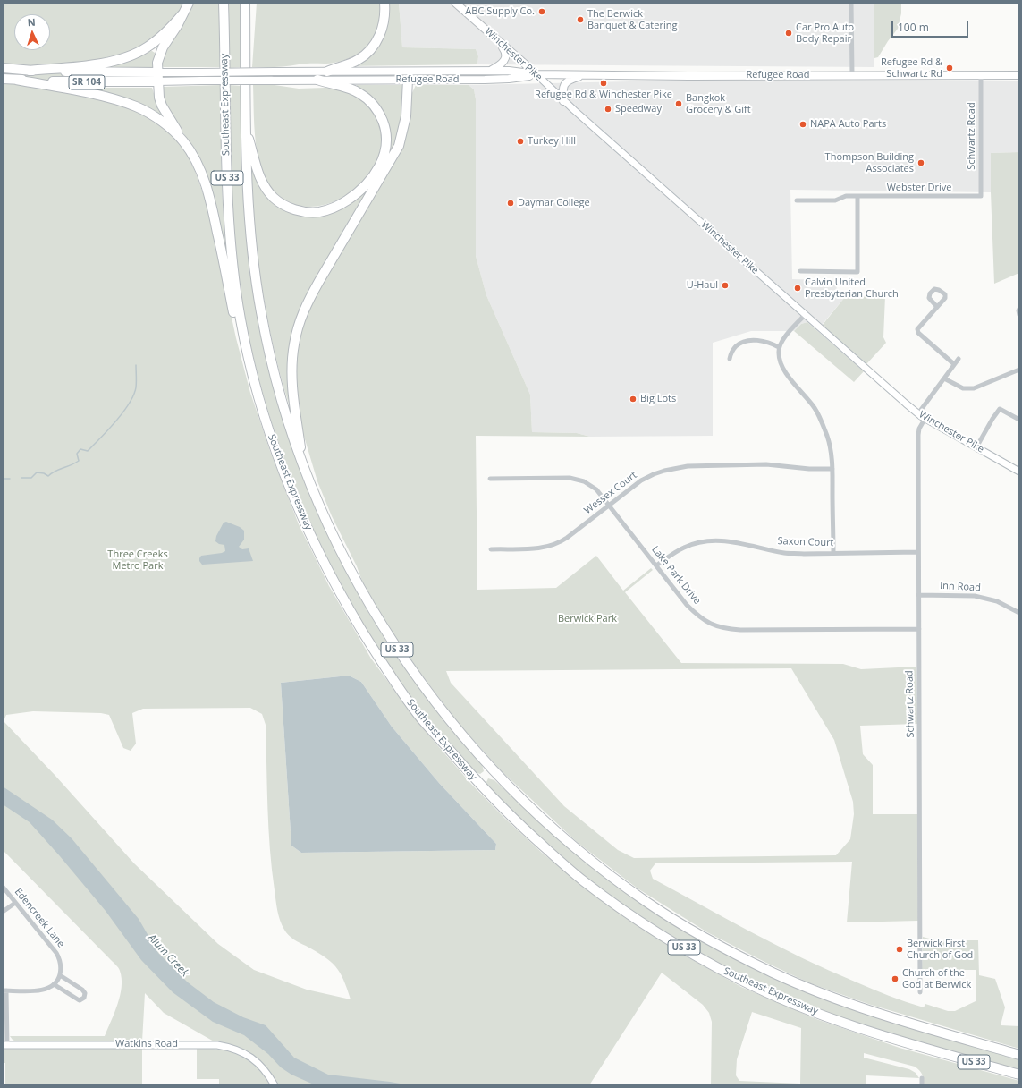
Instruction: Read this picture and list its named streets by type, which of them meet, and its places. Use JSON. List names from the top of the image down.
{
  "streets": {
    "highway": ["SR 104", "Southeast Expressway", "US 33"],
    "main road": ["Winchester Pike", "Refugee Road", "Watkins Road"],
    "street": [
      "Schwartz Road",
      "Webster Drive",
      "Wessex Court",
      "Saxon Court",
      "Lake Park Drive",
      "Inn Road",
      "Edencreek Lane"
    ]
  },
  "crossings": [
    ["Winchester Pike", "Refugee Road"],
    ["Winchester Pike", "Schwartz Road"],
    ["Refugee Road", "SR 104"],
    ["Refugee Road", "Schwartz Road"],
    ["Schwartz Road", "Webster Drive"],
    ["Schwartz Road", "Saxon Court"],
    ["Schwartz Road", "Lake Park Drive"],
    ["Schwartz Road", "Inn Road"],
    ["Wessex Court", "Lake Park Drive"],
    ["Saxon Court", "Lake Park Drive"]
  ],
  "water": ["Alum Creek"],
  "parks": ["Three Creeks Metro Park", "Berwick Park"],
  "places": [
    "ABC Supply Co.",
    "The Berwick Banquet & Catering",
    "Car Pro Auto Body Repair",
    "Refugee Rd & Schwartz Rd",
    "Refugee Rd & Winchester Pike",
    "Bangkok Grocery & Gift",
    "Speedway",
    "NAPA Auto Parts",
    "Turkey Hill",
    "Thompson Building Associates",
    "Daymar College",
    "U-Haul",
    "Calvin United Presbyterian Church",
    "Big Lots",
    "Berwick First Church of God",
    "Church of the God at Berwick"
  ],
  "scale_bar": "100 m",
  "north": "top"
}
